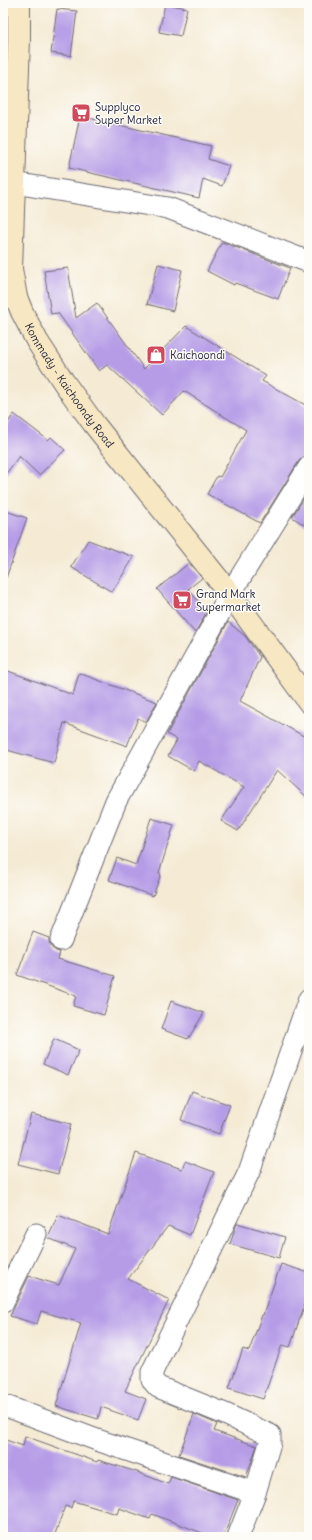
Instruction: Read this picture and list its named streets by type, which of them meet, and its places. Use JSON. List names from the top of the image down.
{
  "streets": {
    "main road": ["Kommady - Kaichoondy Road"]
  },
  "places": {
    "supermarket": ["Supplyco Super Market", "Grand Mark Supermarket"],
    "shop": ["Kaichoondi"]
  }
}
